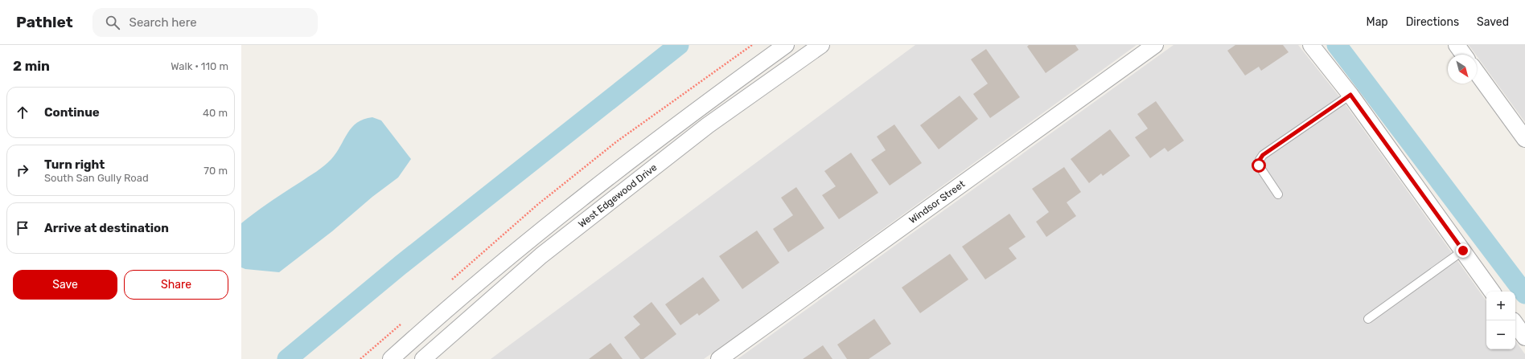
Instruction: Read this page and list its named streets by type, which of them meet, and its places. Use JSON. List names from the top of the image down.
{
  "streets": {
    "street": ["West Edgewood Drive", "Windsor Street"]
  },
  "north": "bottom right",
  "page": {
    "header": "Pathlet",
    "search": "Search here",
    "nav": ["Map", "Directions", "Saved"],
    "heading": ["2 min", "Walk · 110 m"],
    "list": [
      ["Continue", "40 m"],
      ["Turn right", "South San Gully Road", "70 m"],
      "Arrive at destination"
    ],
    "buttons": ["Save", "Share"],
    "map_buttons": ["+", "−"]
  }
}
